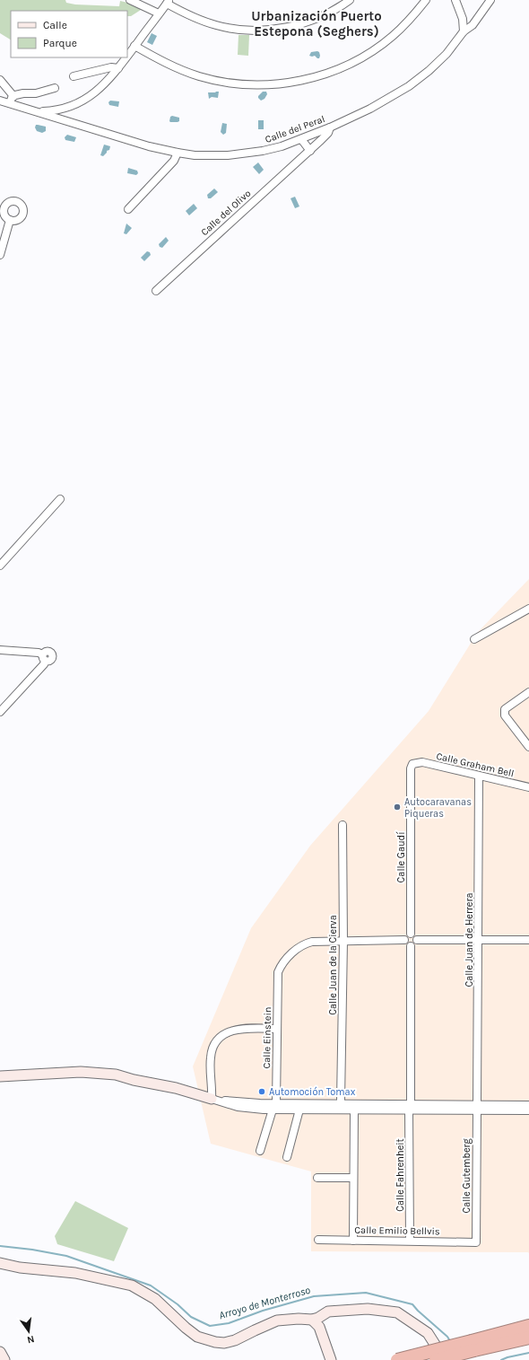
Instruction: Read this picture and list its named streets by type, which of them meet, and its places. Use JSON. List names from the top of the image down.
{
  "streets": {
    "street": [
      "Calle del Peral",
      "Calle del Olivo",
      "Calle Graham Bell",
      "Calle Gaudí",
      "Calle Juan de Herrera",
      "Calle Juan de la Cierva",
      "Calle Einstein",
      "Calle Fahrenheit",
      "Calle Gutemberg",
      "Calle Emilio Bellvis"
    ]
  },
  "crossings": [
    ["Calle del Peral", "Calle del Olivo"],
    ["Calle Graham Bell", "Calle Gaudí"],
    ["Calle Graham Bell", "Calle Juan de Herrera"],
    ["Calle Juan de Herrera", "Calle Gutemberg"],
    ["Calle Juan de la Cierva", "Calle Einstein"],
    ["Calle Fahrenheit", "Calle Emilio Bellvis"],
    ["Calle Gutemberg", "Calle Emilio Bellvis"]
  ],
  "districts": ["Urbanización Puerto Estepona (Seghers)"],
  "water": ["Arroyo de Monterroso"],
  "places": ["Autocaravanas Piqueras", "Automoción Tomax"],
  "legend": ["Calle", "Parque"],
  "north": "bottom"
}
